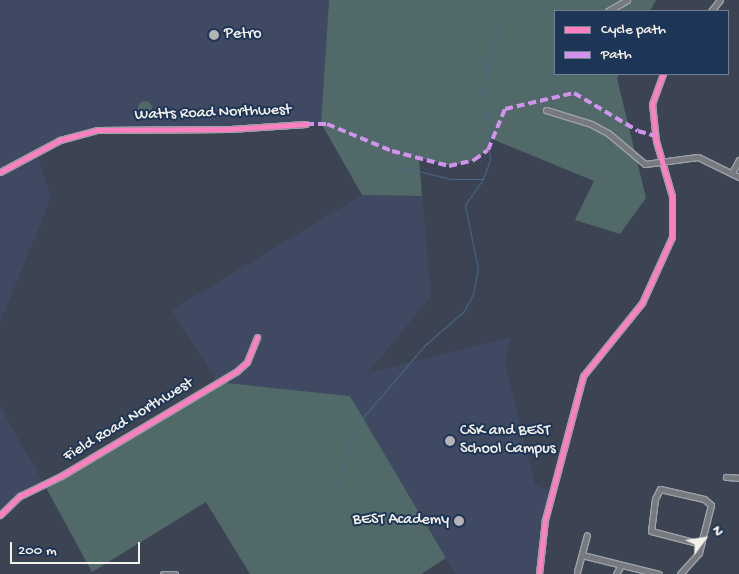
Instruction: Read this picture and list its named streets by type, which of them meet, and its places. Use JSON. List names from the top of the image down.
{
  "streets": {
    "street": ["Watts Road Northwest", "Field Road Northwest"]
  },
  "places": ["Petro", "CSK and BEST School Campus", "BEST Academy"],
  "legend": ["Cycle path", "Path"],
  "scale_bar": "200 m",
  "north": "top right"
}
